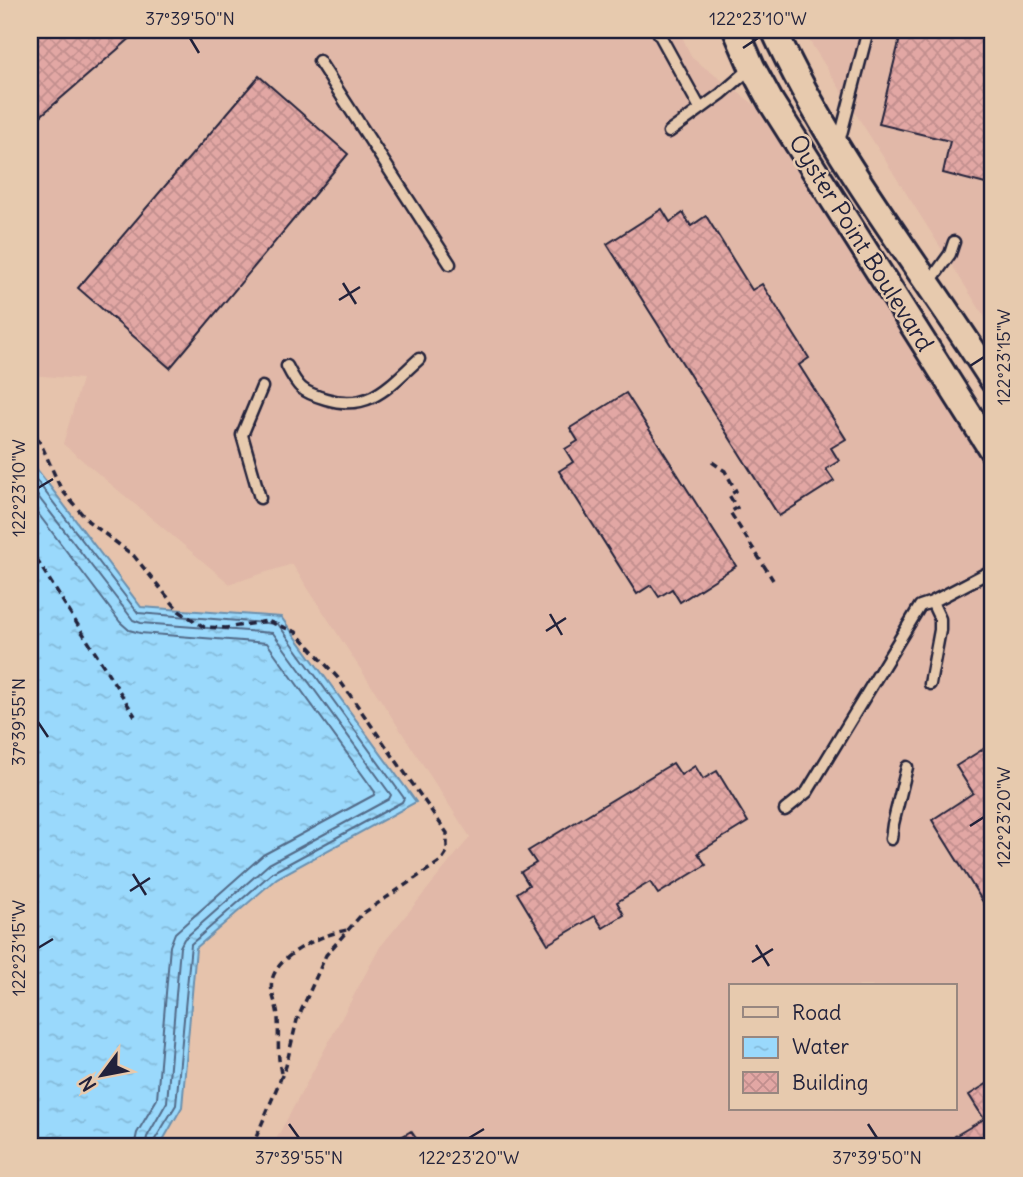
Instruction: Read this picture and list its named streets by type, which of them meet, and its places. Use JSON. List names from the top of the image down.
{
  "streets": {
    "street": ["Oyster Point Boulevard"]
  },
  "legend": ["Road", "Water", "Building"],
  "north": "bottom left",
  "coordinates": [
    "37°39'50\"N",
    "122°23'10\"W",
    "122°23'15\"W",
    "37°39'55\"N",
    "122°23'20\"W"
  ]
}
